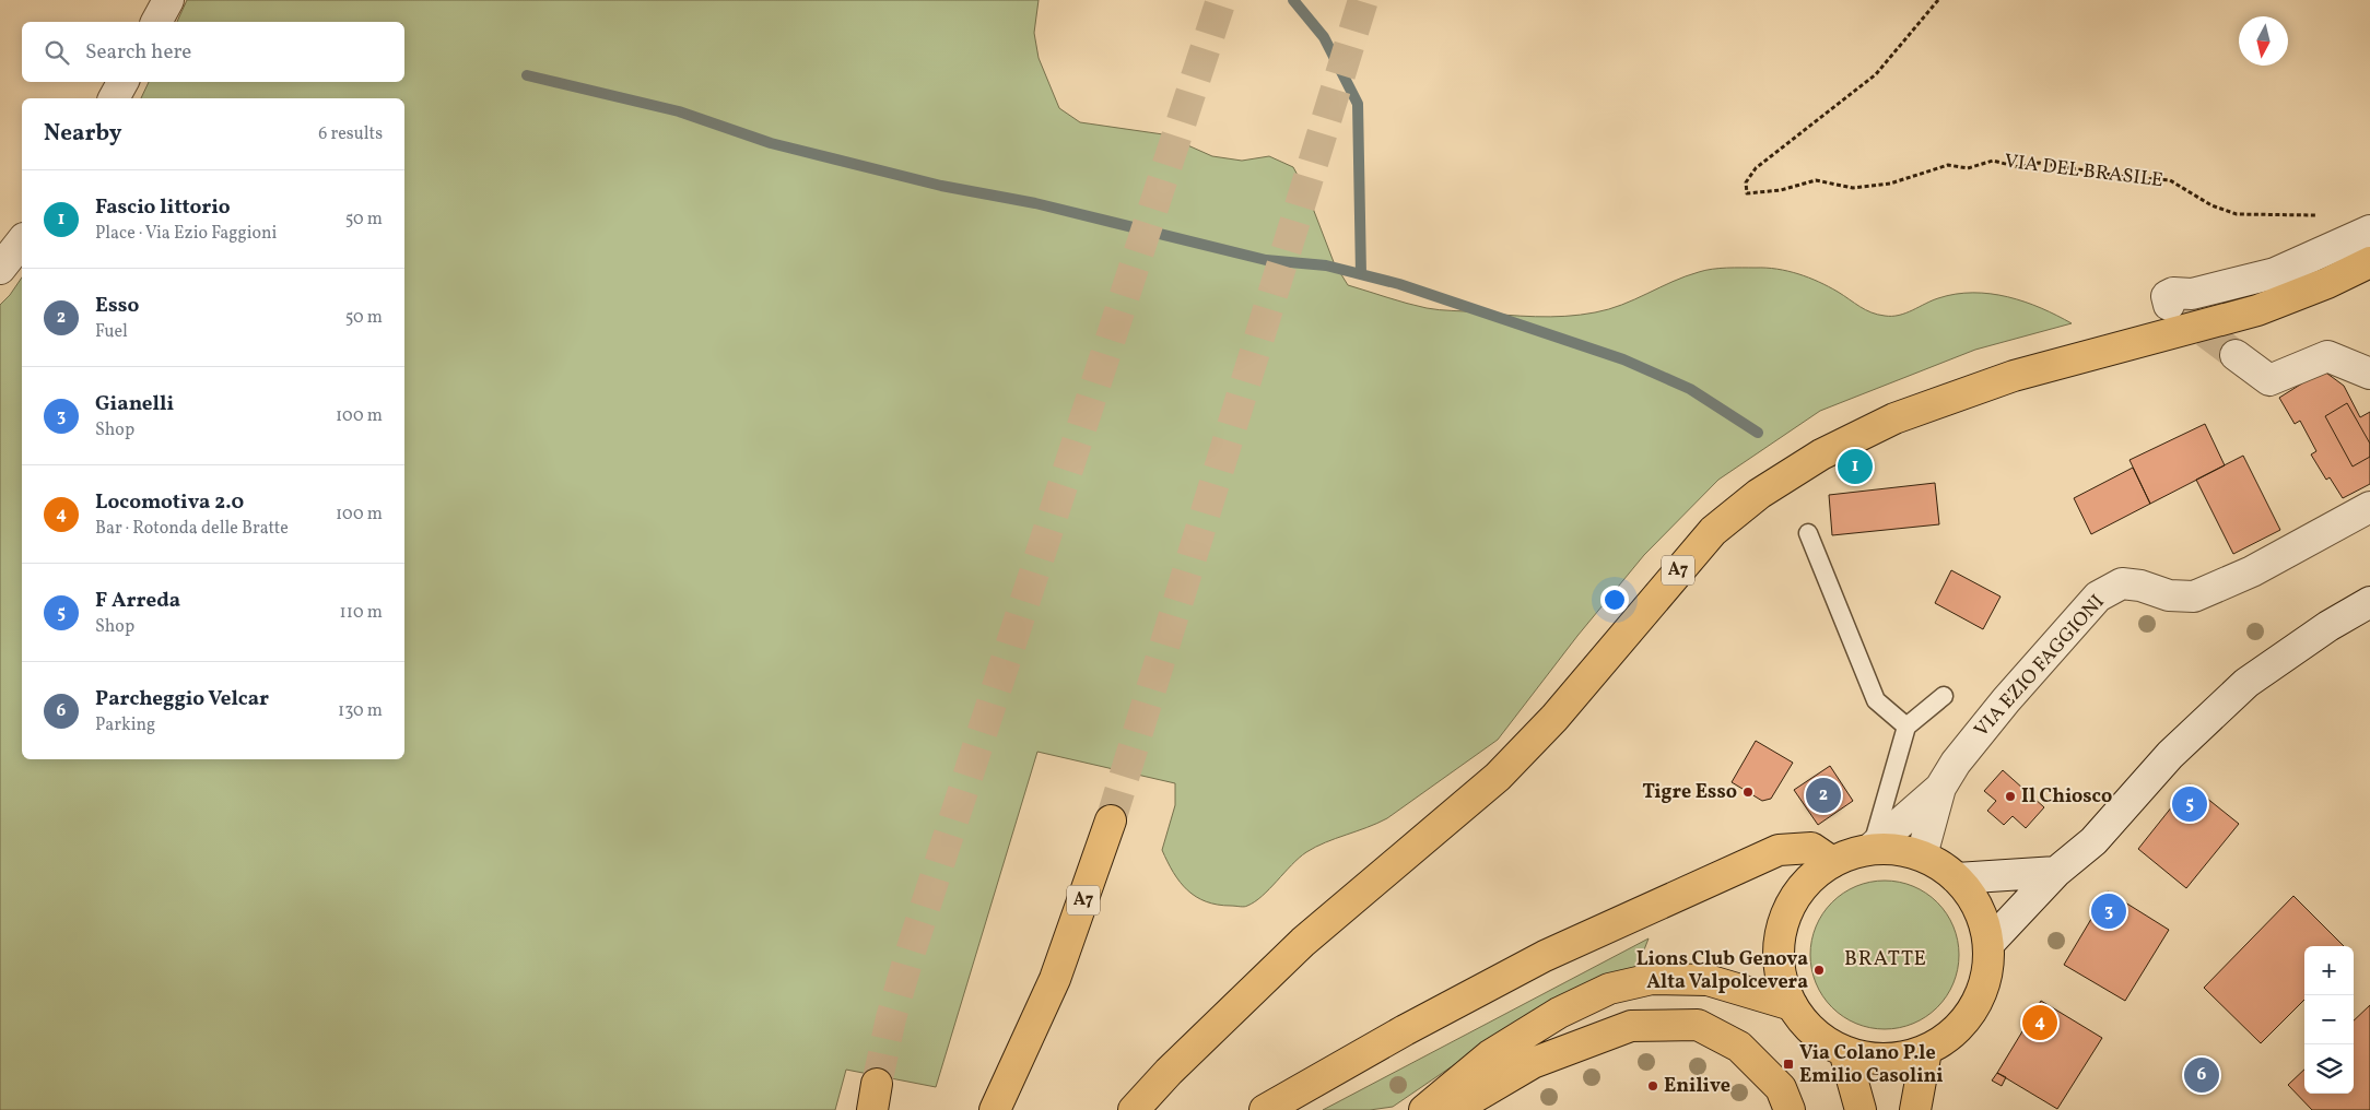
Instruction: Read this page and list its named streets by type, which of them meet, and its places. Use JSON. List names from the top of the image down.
{
  "streets": {
    "main road": ["A7"],
    "street": ["VIA EZIO FAGGIONI"],
    "path": ["VIA DEL BRASILE"]
  },
  "districts": ["BRATTE"],
  "places": {
    "other": [
      "Tigre Esso",
      "Il Chiosco",
      "Lions Club Genova Alta Valpolcevera",
      "Enilive"
    ],
    "transit": ["Via Colano P.le Emilio Casolini"]
  },
  "north": "bottom",
  "page": {
    "search": "Search here",
    "heading": ["Nearby", "6 results"],
    "list": [
      {
        "mark": "1",
        "name": "Fascio littorio",
        "note": "Place · Via Ezio Faggioni",
        "value": "50 m"
      },
      {
        "mark": "2",
        "name": "Esso",
        "note": "Fuel",
        "value": "50 m"
      },
      {
        "mark": "3",
        "name": "Gianelli",
        "note": "Shop",
        "value": "100 m"
      },
      {
        "mark": "4",
        "name": "Locomotiva 2.0",
        "note": "Bar · Rotonda delle Bratte",
        "value": "100 m"
      },
      {
        "mark": "5",
        "name": "F Arreda",
        "note": "Shop",
        "value": "110 m"
      },
      {
        "mark": "6",
        "name": "Parcheggio Velcar",
        "note": "Parking",
        "value": "130 m"
      }
    ],
    "pins": [
      "1",
      "2",
      "5",
      "3",
      "4",
      "6"
    ],
    "map_buttons": ["+", "−"]
  }
}
